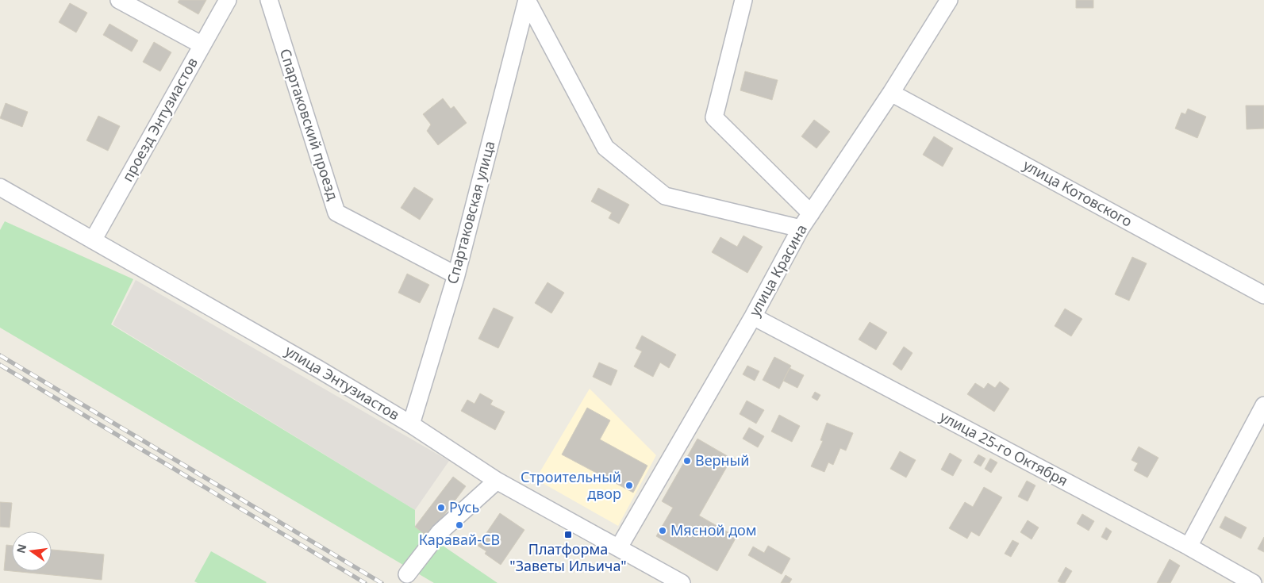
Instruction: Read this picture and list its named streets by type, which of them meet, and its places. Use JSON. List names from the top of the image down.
{
  "streets": {
    "street": [
      "проезд Энтузиастов",
      "Спартаковский проезд",
      "улица Котовского",
      "Спартаковская улица",
      "улица Красина",
      "улица Энтузиастов",
      "улица 25-го Октября"
    ]
  },
  "crossings": [
    ["проезд Энтузиастов", "улица Энтузиастов"],
    ["Спартаковский проезд", "Спартаковская улица"],
    ["улица Котовского", "улица Красина"],
    ["Спартаковская улица", "улица Энтузиастов"],
    ["улица Красина", "улица Энтузиастов"],
    ["улица Красина", "улица 25-го Октября"]
  ],
  "places": {
    "other": [
      "Верный",
      "Строительный двор",
      "Русь",
      "Каравай-СВ",
      "Мясной дом"
    ],
    "transit": ["Платформа \"Заветы Ильича\""]
  },
  "north": "left"
}
